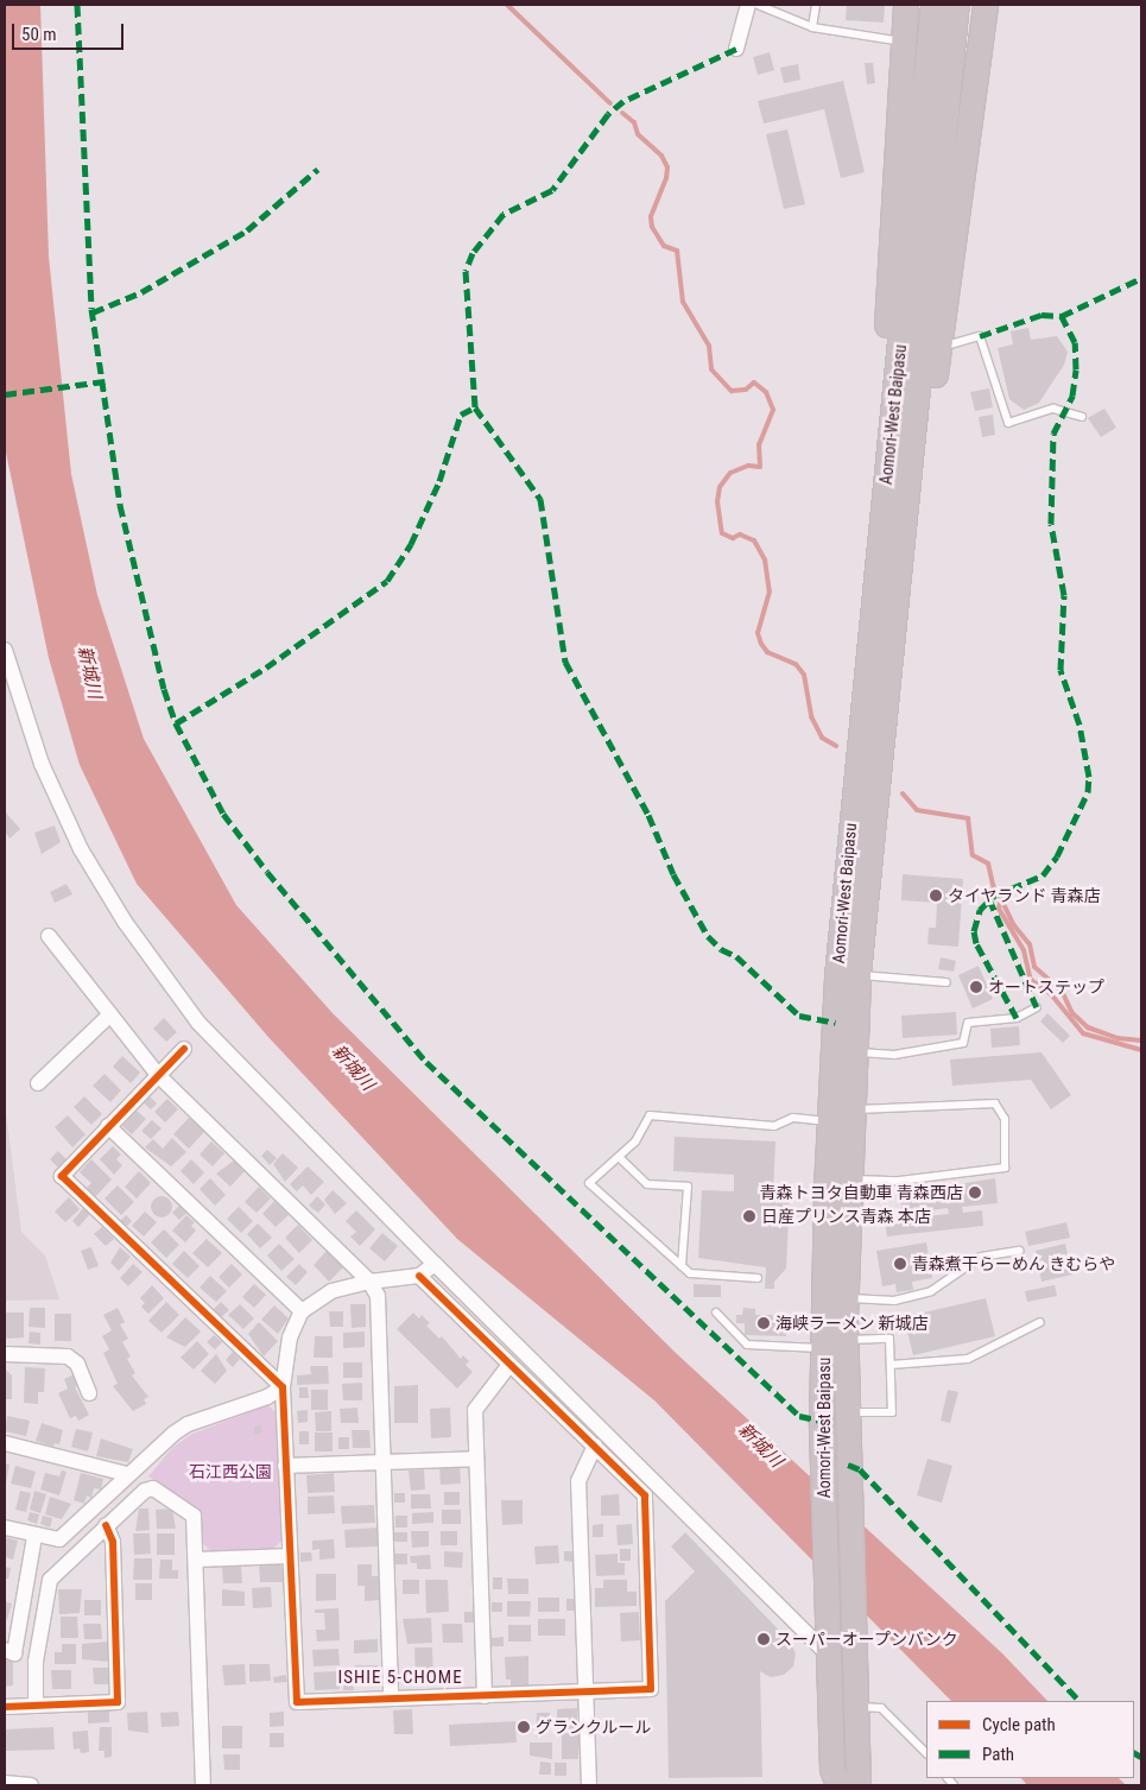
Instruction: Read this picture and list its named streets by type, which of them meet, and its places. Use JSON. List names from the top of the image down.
{
  "streets": {
    "highway": ["Aomori-West Baipasu"]
  },
  "districts": ["ISHIE 5-CHOME"],
  "water": ["新城川"],
  "parks": ["石江西公園"],
  "places": [
    "タイヤランド 青森店",
    "オートステップ",
    "青森トヨタ自動車 青森西店",
    "日産プリンス青森 本店",
    "青森煮干らーめん きむらや",
    "海峡ラーメン 新城店",
    "スーパーオープンバンク",
    "グランクルール"
  ],
  "legend": ["Cycle path", "Path"],
  "scale_bar": "50 m"
}
